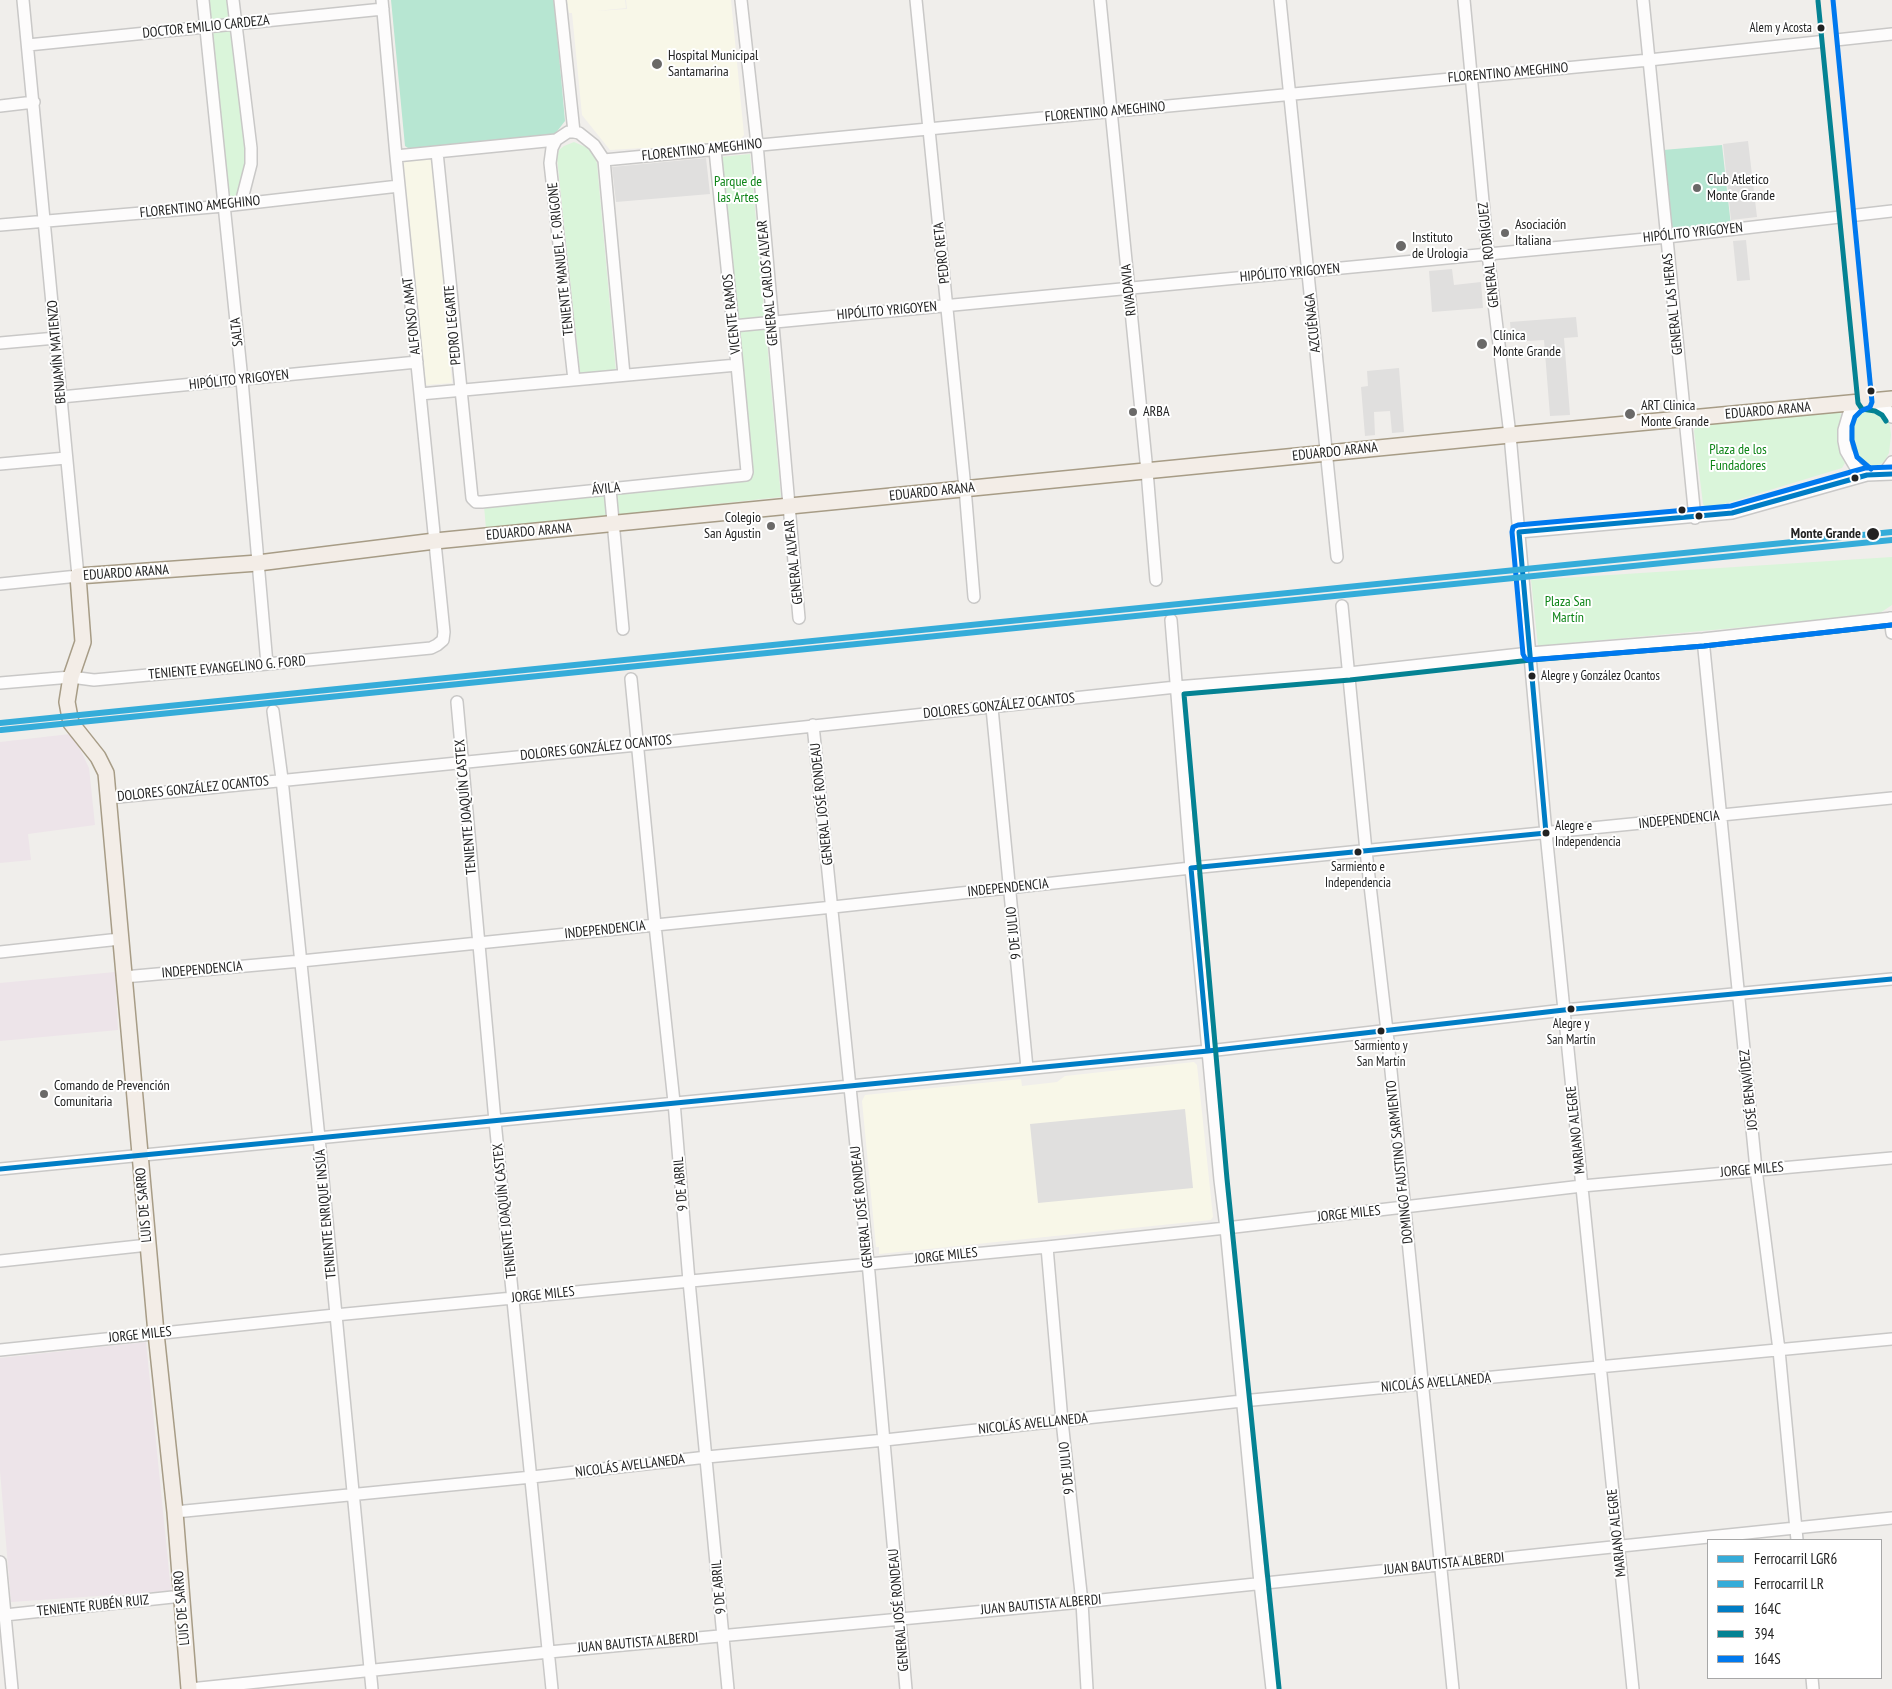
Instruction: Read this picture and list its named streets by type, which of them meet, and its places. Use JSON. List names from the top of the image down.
{
  "streets": {
    "main road": ["BENJAMÍN MATIENZO", "EDUARDO ARANA", "LUIS DE SARRO"],
    "street": [
      "DOCTOR EMILIO CARDEZA",
      "FLORENTINO AMEGHINO",
      "HIPÓLITO YRIGOYEN",
      "PEDRO RETA",
      "GENERAL RODRÍGUEZ",
      "TENIENTE MANUEL F. ORIGONE",
      "GENERAL CARLOS ALVEAR",
      "RIVADAVIA",
      "GENERAL LAS HERAS",
      "VICENTE RAMOS",
      "ALFONSO AMAT",
      "AZCUÉNAGA",
      "PEDRO LEGARTE",
      "SALTA",
      "ÁVILA",
      "GENERAL ALVEAR",
      "TENIENTE EVANGELINO G. FORD",
      "DOLORES GONZÁLEZ OCANTOS",
      "GENERAL JOSÉ RONDEAU",
      "TENIENTE JOAQUÍN CASTEX",
      "INDEPENDENCIA",
      "9 DE JULIO",
      "JOSÉ BENAVÍDEZ",
      "MARIANO ALEGRE",
      "DOMINGO FAUSTINO SARMIENTO",
      "JORGE MILES",
      "9 DE ABRIL",
      "TENIENTE ENRIQUE INSÚA",
      "NICOLÁS AVELLANEDA",
      "JUAN BAUTISTA ALBERDI",
      "TENIENTE RUBÉN RUIZ"
    ]
  },
  "crossings": [
    ["DOCTOR EMILIO CARDEZA", "ALFONSO AMAT"],
    ["DOCTOR EMILIO CARDEZA", "SALTA"],
    ["DOCTOR EMILIO CARDEZA", "BENJAMÍN MATIENZO"],
    ["FLORENTINO AMEGHINO", "PEDRO RETA"],
    ["FLORENTINO AMEGHINO", "GENERAL RODRÍGUEZ"],
    ["FLORENTINO AMEGHINO", "GENERAL CARLOS ALVEAR"],
    ["FLORENTINO AMEGHINO", "RIVADAVIA"],
    ["FLORENTINO AMEGHINO", "GENERAL LAS HERAS"],
    ["FLORENTINO AMEGHINO", "VICENTE RAMOS"],
    ["FLORENTINO AMEGHINO", "ALFONSO AMAT"],
    ["FLORENTINO AMEGHINO", "AZCUÉNAGA"],
    ["FLORENTINO AMEGHINO", "SALTA"],
    ["FLORENTINO AMEGHINO", "BENJAMÍN MATIENZO"],
    ["HIPÓLITO YRIGOYEN", "PEDRO RETA"],
    ["HIPÓLITO YRIGOYEN", "GENERAL RODRÍGUEZ"],
    ["HIPÓLITO YRIGOYEN", "GENERAL CARLOS ALVEAR"],
    ["HIPÓLITO YRIGOYEN", "RIVADAVIA"],
    ["HIPÓLITO YRIGOYEN", "GENERAL LAS HERAS"],
    ["HIPÓLITO YRIGOYEN", "VICENTE RAMOS"],
    ["HIPÓLITO YRIGOYEN", "ALFONSO AMAT"],
    ["HIPÓLITO YRIGOYEN", "AZCUÉNAGA"],
    ["HIPÓLITO YRIGOYEN", "SALTA"],
    ["HIPÓLITO YRIGOYEN", "BENJAMÍN MATIENZO"],
    ["PEDRO RETA", "EDUARDO ARANA"],
    ["GENERAL RODRÍGUEZ", "EDUARDO ARANA"],
    ["GENERAL RODRÍGUEZ", "MARIANO ALEGRE"],
    ["GENERAL CARLOS ALVEAR", "EDUARDO ARANA"],
    ["GENERAL CARLOS ALVEAR", "GENERAL ALVEAR"],
    ["RIVADAVIA", "EDUARDO ARANA"],
    ["GENERAL LAS HERAS", "EDUARDO ARANA"],
    ["VICENTE RAMOS", "ÁVILA"],
    ["ALFONSO AMAT", "EDUARDO ARANA"],
    ["ALFONSO AMAT", "TENIENTE EVANGELINO G. FORD"],
    ["AZCUÉNAGA", "EDUARDO ARANA"],
    ["PEDRO LEGARTE", "ÁVILA"],
    ["SALTA", "EDUARDO ARANA"],
    ["SALTA", "TENIENTE EVANGELINO G. FORD"],
    ["BENJAMÍN MATIENZO", "EDUARDO ARANA"],
    ["BENJAMÍN MATIENZO", "TENIENTE EVANGELINO G. FORD"],
    ["BENJAMÍN MATIENZO", "LUIS DE SARRO"],
    ["EDUARDO ARANA", "GENERAL ALVEAR"],
    ["DOLORES GONZÁLEZ OCANTOS", "GENERAL JOSÉ RONDEAU"],
    ["DOLORES GONZÁLEZ OCANTOS", "TENIENTE JOAQUÍN CASTEX"],
    ["DOLORES GONZÁLEZ OCANTOS", "9 DE JULIO"],
    ["DOLORES GONZÁLEZ OCANTOS", "JOSÉ BENAVÍDEZ"],
    ["DOLORES GONZÁLEZ OCANTOS", "MARIANO ALEGRE"],
    ["DOLORES GONZÁLEZ OCANTOS", "DOMINGO FAUSTINO SARMIENTO"],
    ["DOLORES GONZÁLEZ OCANTOS", "9 DE ABRIL"],
    ["DOLORES GONZÁLEZ OCANTOS", "LUIS DE SARRO"],
    ["DOLORES GONZÁLEZ OCANTOS", "TENIENTE ENRIQUE INSÚA"],
    ["GENERAL JOSÉ RONDEAU", "INDEPENDENCIA"],
    ["GENERAL JOSÉ RONDEAU", "JORGE MILES"],
    ["GENERAL JOSÉ RONDEAU", "NICOLÁS AVELLANEDA"],
    ["GENERAL JOSÉ RONDEAU", "JUAN BAUTISTA ALBERDI"],
    ["TENIENTE JOAQUÍN CASTEX", "INDEPENDENCIA"],
    ["TENIENTE JOAQUÍN CASTEX", "JORGE MILES"],
    ["TENIENTE JOAQUÍN CASTEX", "NICOLÁS AVELLANEDA"],
    ["TENIENTE JOAQUÍN CASTEX", "JUAN BAUTISTA ALBERDI"],
    ["INDEPENDENCIA", "9 DE JULIO"],
    ["INDEPENDENCIA", "JOSÉ BENAVÍDEZ"],
    ["INDEPENDENCIA", "MARIANO ALEGRE"],
    ["INDEPENDENCIA", "DOMINGO FAUSTINO SARMIENTO"],
    ["INDEPENDENCIA", "9 DE ABRIL"],
    ["INDEPENDENCIA", "LUIS DE SARRO"],
    ["INDEPENDENCIA", "TENIENTE ENRIQUE INSÚA"],
    ["9 DE JULIO", "JORGE MILES"],
    ["9 DE JULIO", "NICOLÁS AVELLANEDA"],
    ["9 DE JULIO", "JUAN BAUTISTA ALBERDI"],
    ["JOSÉ BENAVÍDEZ", "JORGE MILES"],
    ["JOSÉ BENAVÍDEZ", "NICOLÁS AVELLANEDA"],
    ["JOSÉ BENAVÍDEZ", "JUAN BAUTISTA ALBERDI"],
    ["MARIANO ALEGRE", "JORGE MILES"],
    ["MARIANO ALEGRE", "NICOLÁS AVELLANEDA"],
    ["MARIANO ALEGRE", "JUAN BAUTISTA ALBERDI"],
    ["DOMINGO FAUSTINO SARMIENTO", "JORGE MILES"],
    ["DOMINGO FAUSTINO SARMIENTO", "NICOLÁS AVELLANEDA"],
    ["DOMINGO FAUSTINO SARMIENTO", "JUAN BAUTISTA ALBERDI"],
    ["JORGE MILES", "9 DE ABRIL"],
    ["JORGE MILES", "LUIS DE SARRO"],
    ["JORGE MILES", "TENIENTE ENRIQUE INSÚA"],
    ["9 DE ABRIL", "NICOLÁS AVELLANEDA"],
    ["9 DE ABRIL", "JUAN BAUTISTA ALBERDI"],
    ["LUIS DE SARRO", "NICOLÁS AVELLANEDA"],
    ["LUIS DE SARRO", "JUAN BAUTISTA ALBERDI"],
    ["LUIS DE SARRO", "TENIENTE RUBÉN RUIZ"],
    ["TENIENTE ENRIQUE INSÚA", "NICOLÁS AVELLANEDA"],
    ["TENIENTE ENRIQUE INSÚA", "JUAN BAUTISTA ALBERDI"]
  ],
  "parks": ["Parque de las Artes", "Plaza de los Fundadores", "Plaza San Martín"],
  "places": [
    "Alem y Acosta",
    "Hospital Municipal Santamarina",
    "Club Atletico Monte Grande",
    "Asociación Italiana",
    "Instituto de Urologia",
    "Clínica Monte Grande",
    "ARBA",
    "ART Clinica Monte Grande",
    "Colegio San Agustin",
    "Monte Grande",
    "Alegre y González Ocantos",
    "Alegre e Independencia",
    "Sarmiento e Independencia",
    "Alegre y San Martín",
    "Sarmiento y San Martín",
    "Comando de Prevención Comunitaria"
  ],
  "lines": [
    "transit line 164S",
    "transit line 394",
    "transit line 164C",
    "rail line LGR6",
    "rail line LR"
  ],
  "legend": [
    "Ferrocarril LGR6",
    "Ferrocarril LR",
    "164C",
    "394",
    "164S"
  ]
}
